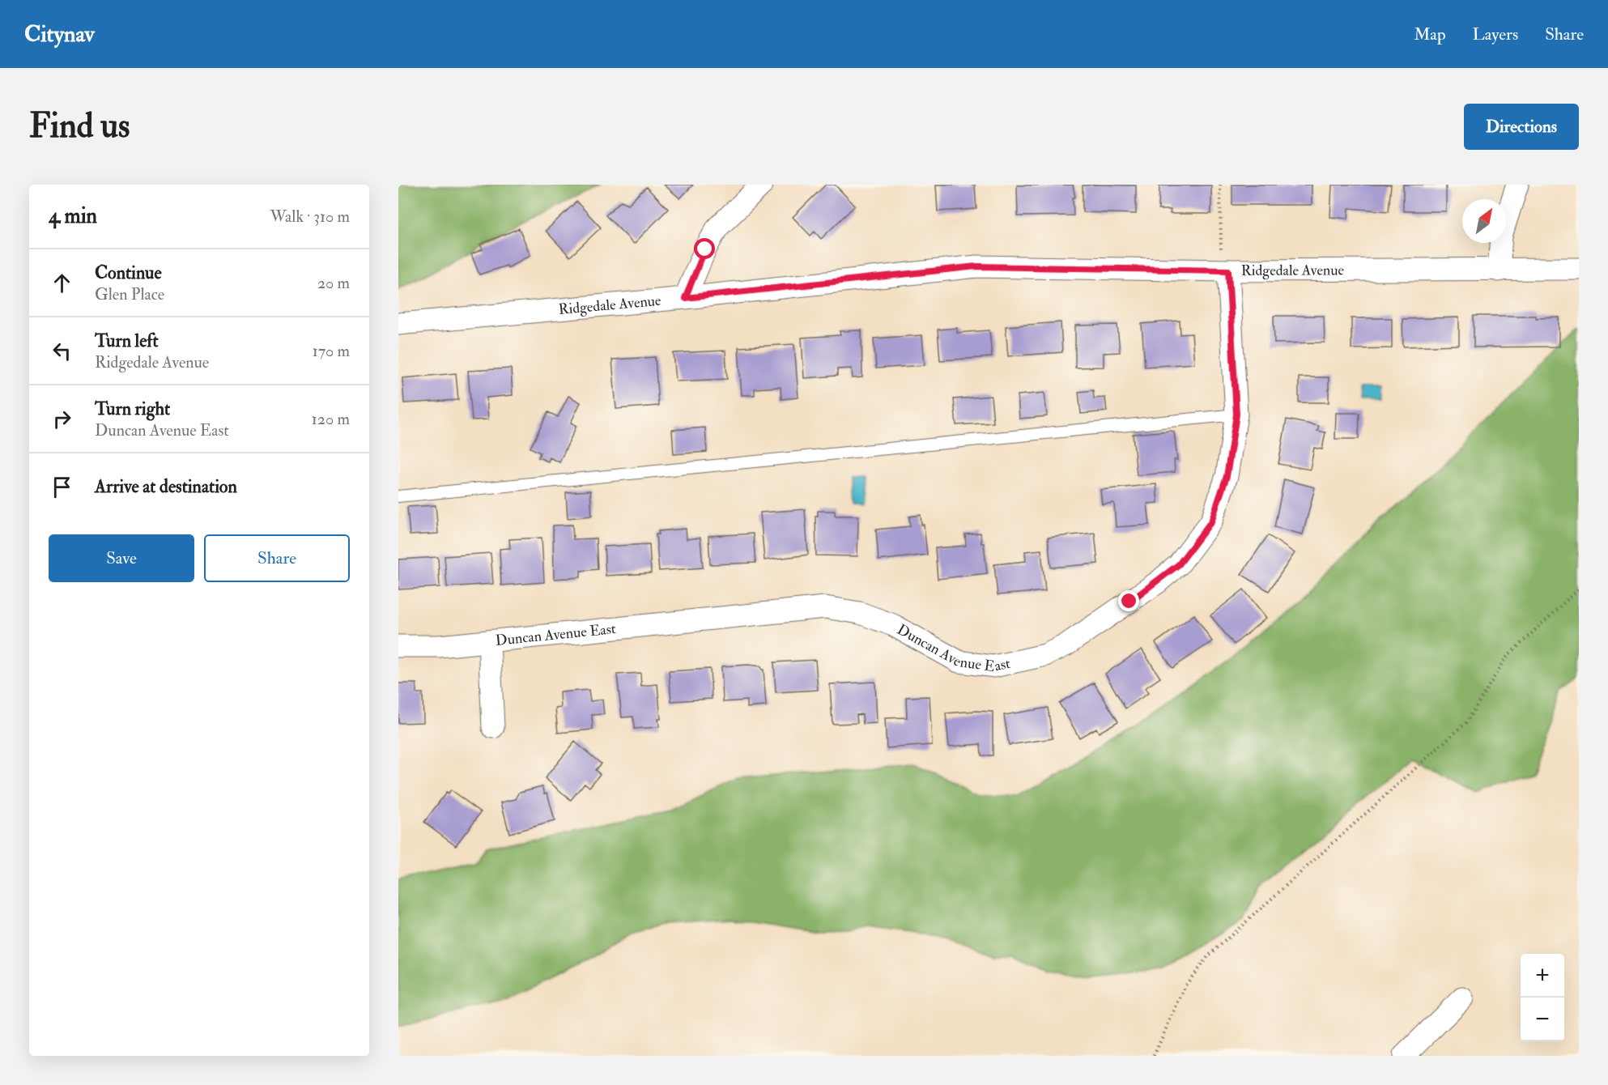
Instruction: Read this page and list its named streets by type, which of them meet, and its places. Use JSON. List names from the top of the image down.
{
  "streets": {
    "street": ["Ridgedale Avenue", "Duncan Avenue East"]
  },
  "crossings": [
    ["Ridgedale Avenue", "Duncan Avenue East"]
  ],
  "north": "top right",
  "page": {
    "header": "Citynav",
    "nav": ["Map", "Layers", "Share"],
    "buttons": [
      "Directions",
      ["Save", "Share"]
    ],
    "title": "Find us",
    "heading": ["4 min", "Walk · 310 m"],
    "list": [
      ["Continue", "Glen Place", "20 m"],
      ["Turn left", "Ridgedale Avenue", "170 m"],
      ["Turn right", "Duncan Avenue East", "120 m"],
      "Arrive at destination"
    ],
    "map_buttons": ["+", "−"]
  }
}
